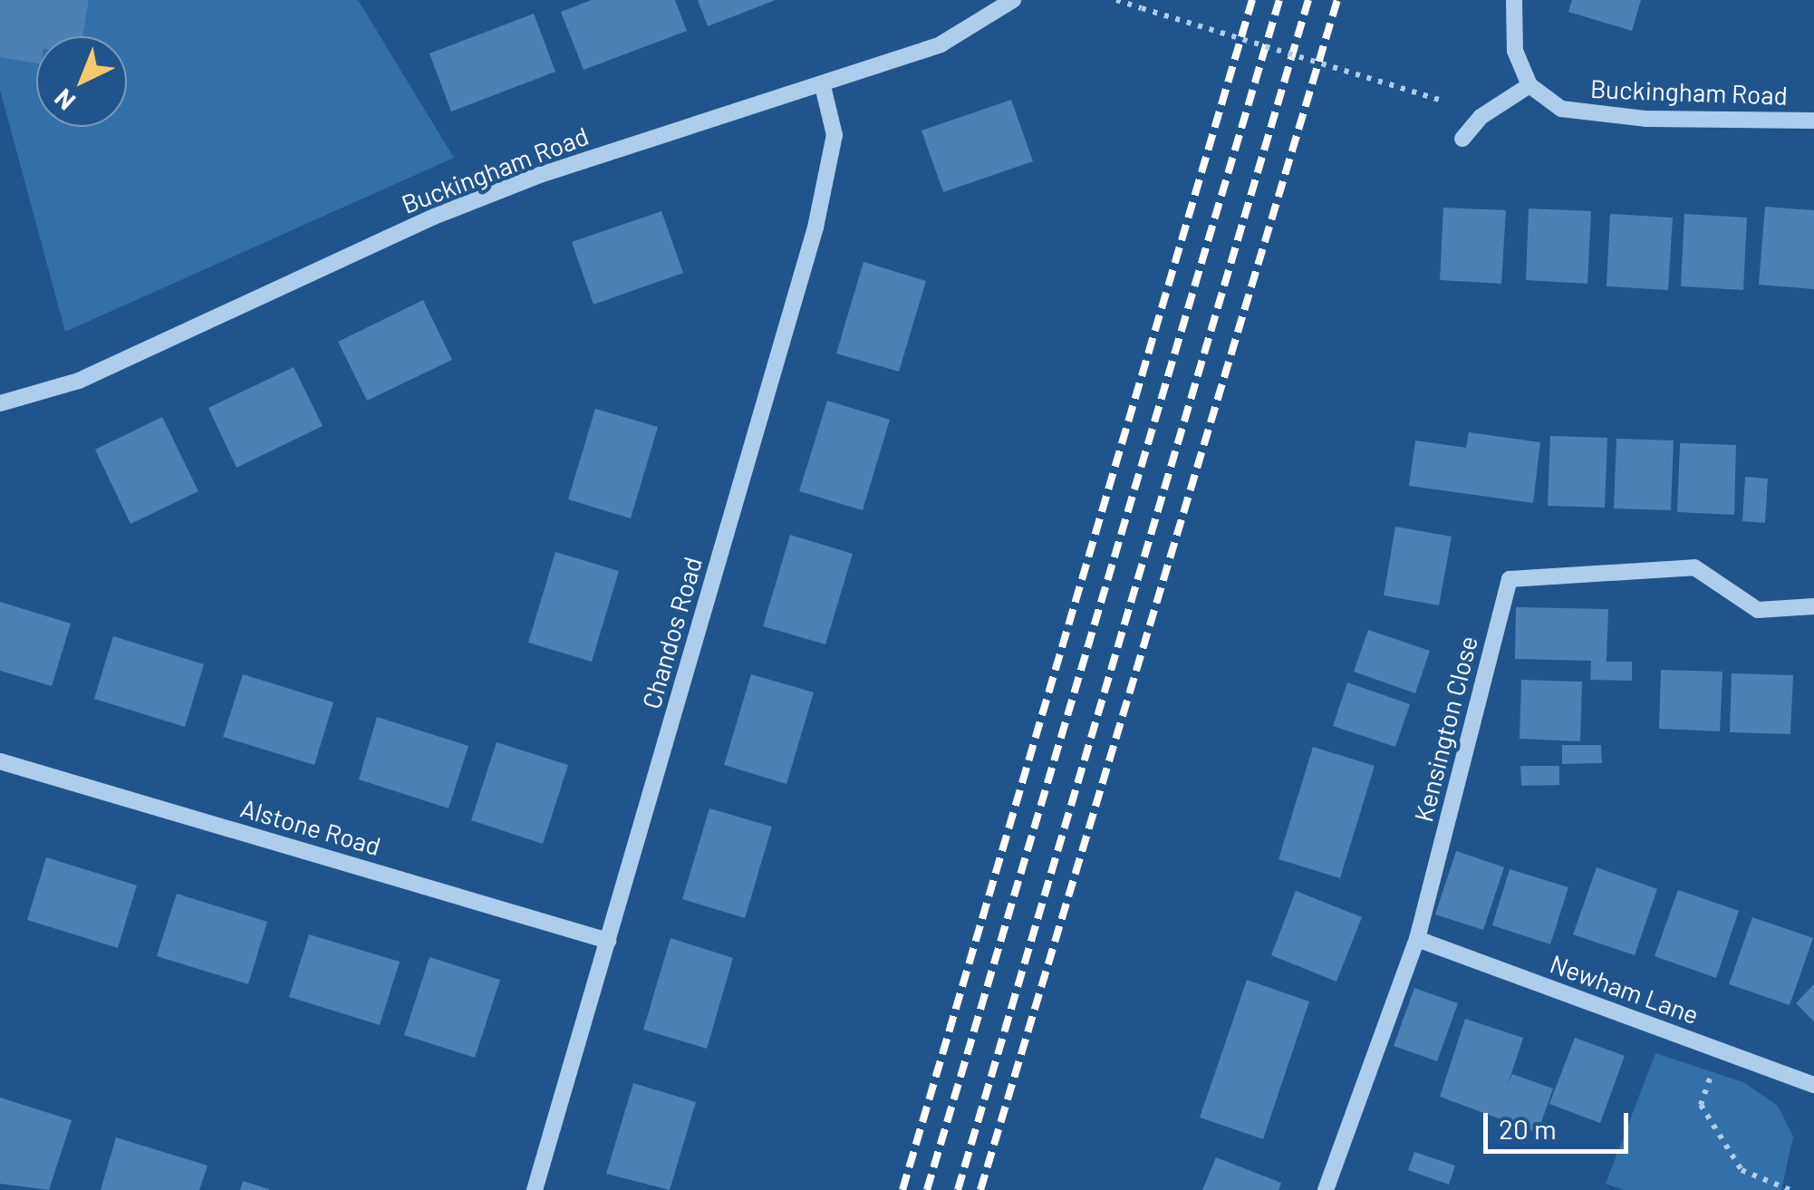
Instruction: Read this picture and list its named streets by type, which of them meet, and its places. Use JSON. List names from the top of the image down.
{
  "streets": {
    "street": [
      "Buckingham Road",
      "Chandos Road",
      "Kensington Close",
      "Alstone Road",
      "Newham Lane"
    ]
  },
  "crossings": [
    ["Buckingham Road", "Chandos Road"],
    ["Chandos Road", "Alstone Road"],
    ["Kensington Close", "Newham Lane"]
  ],
  "scale_bar": "20 m",
  "north": "bottom left"
}
